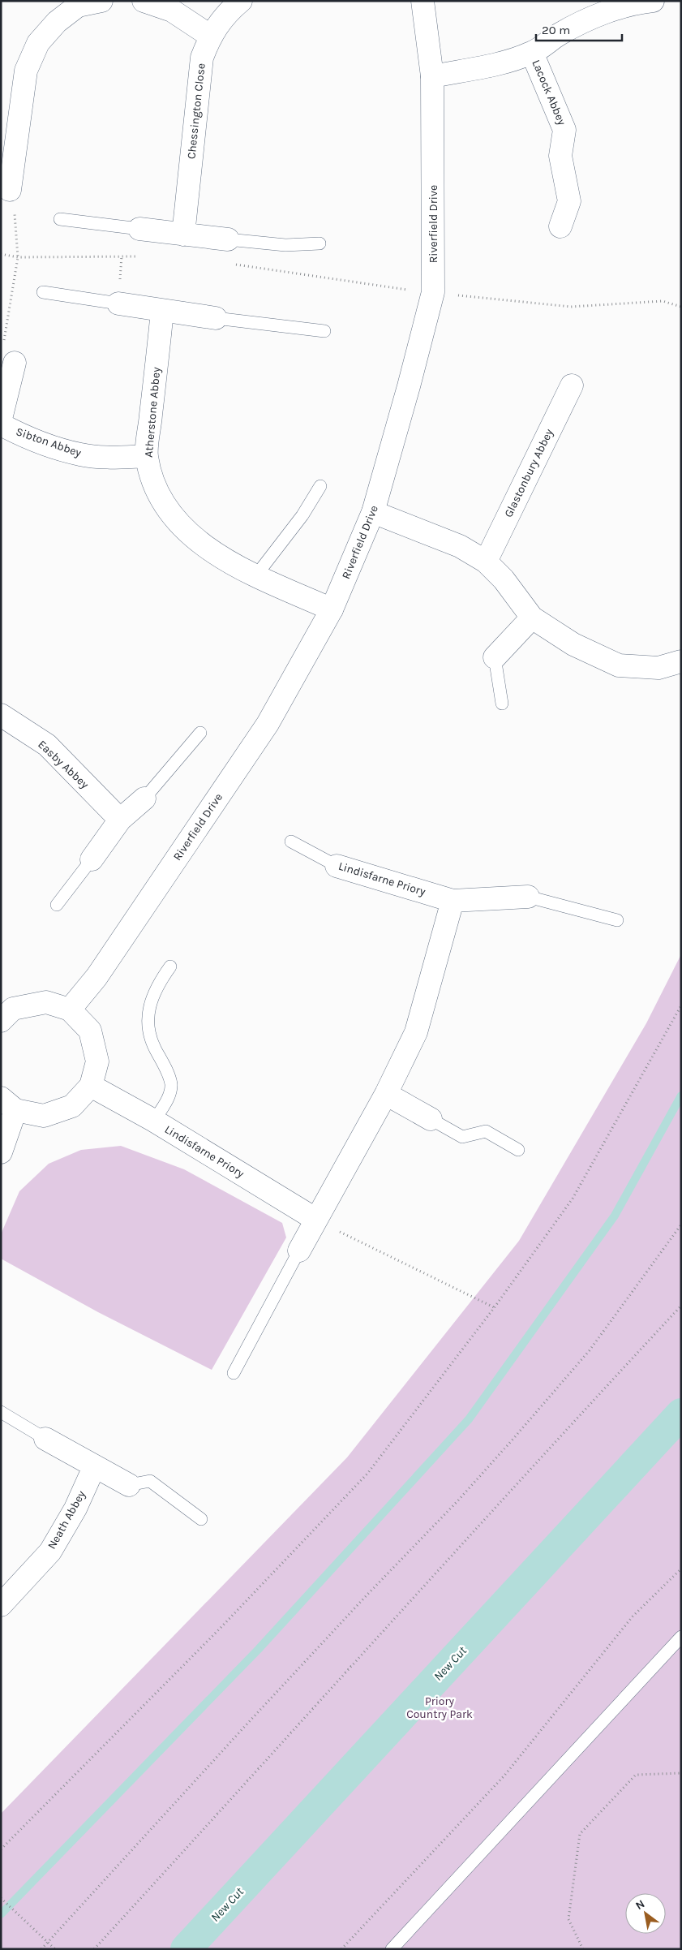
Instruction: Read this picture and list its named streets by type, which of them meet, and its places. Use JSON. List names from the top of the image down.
{
  "streets": {
    "street": [
      "Lacock Abbey",
      "Chessington Close",
      "Riverfield Drive",
      "Atherstone Abbey",
      "Sibton Abbey",
      "Glastonbury Abbey",
      "Easby Abbey",
      "Lindisfarne Priory",
      "Neath Abbey"
    ]
  },
  "crossings": [
    ["Lacock Abbey", "Riverfield Drive"],
    ["Riverfield Drive", "Atherstone Abbey"],
    ["Atherstone Abbey", "Sibton Abbey"]
  ],
  "water": ["New Cut"],
  "parks": ["Priory Country Park"],
  "scale_bar": "20 m",
  "north": "top left"
}
